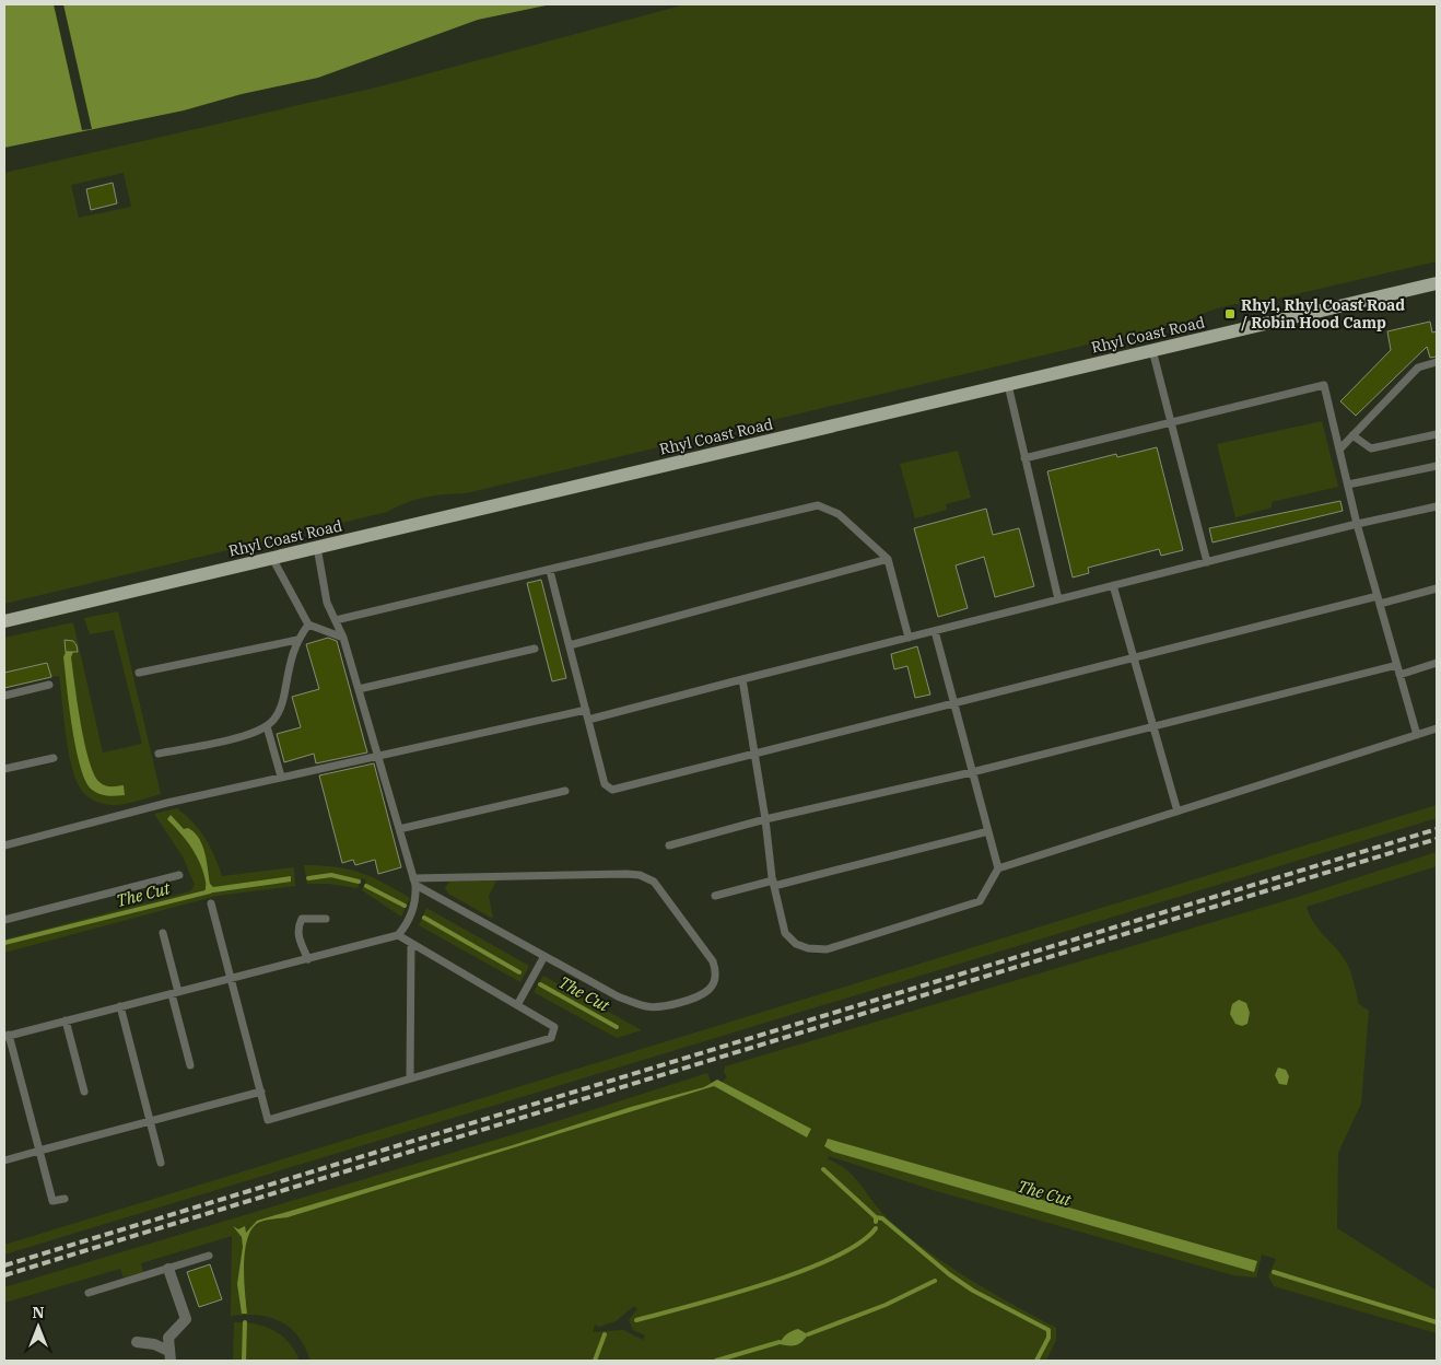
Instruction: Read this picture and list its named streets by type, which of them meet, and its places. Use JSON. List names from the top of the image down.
{
  "streets": {
    "main road": ["Rhyl Coast Road"]
  },
  "water": ["The Cut"],
  "places": {
    "transit": ["Rhyl, Rhyl Coast Road / Robin Hood Camp"]
  },
  "north": "top"
}
